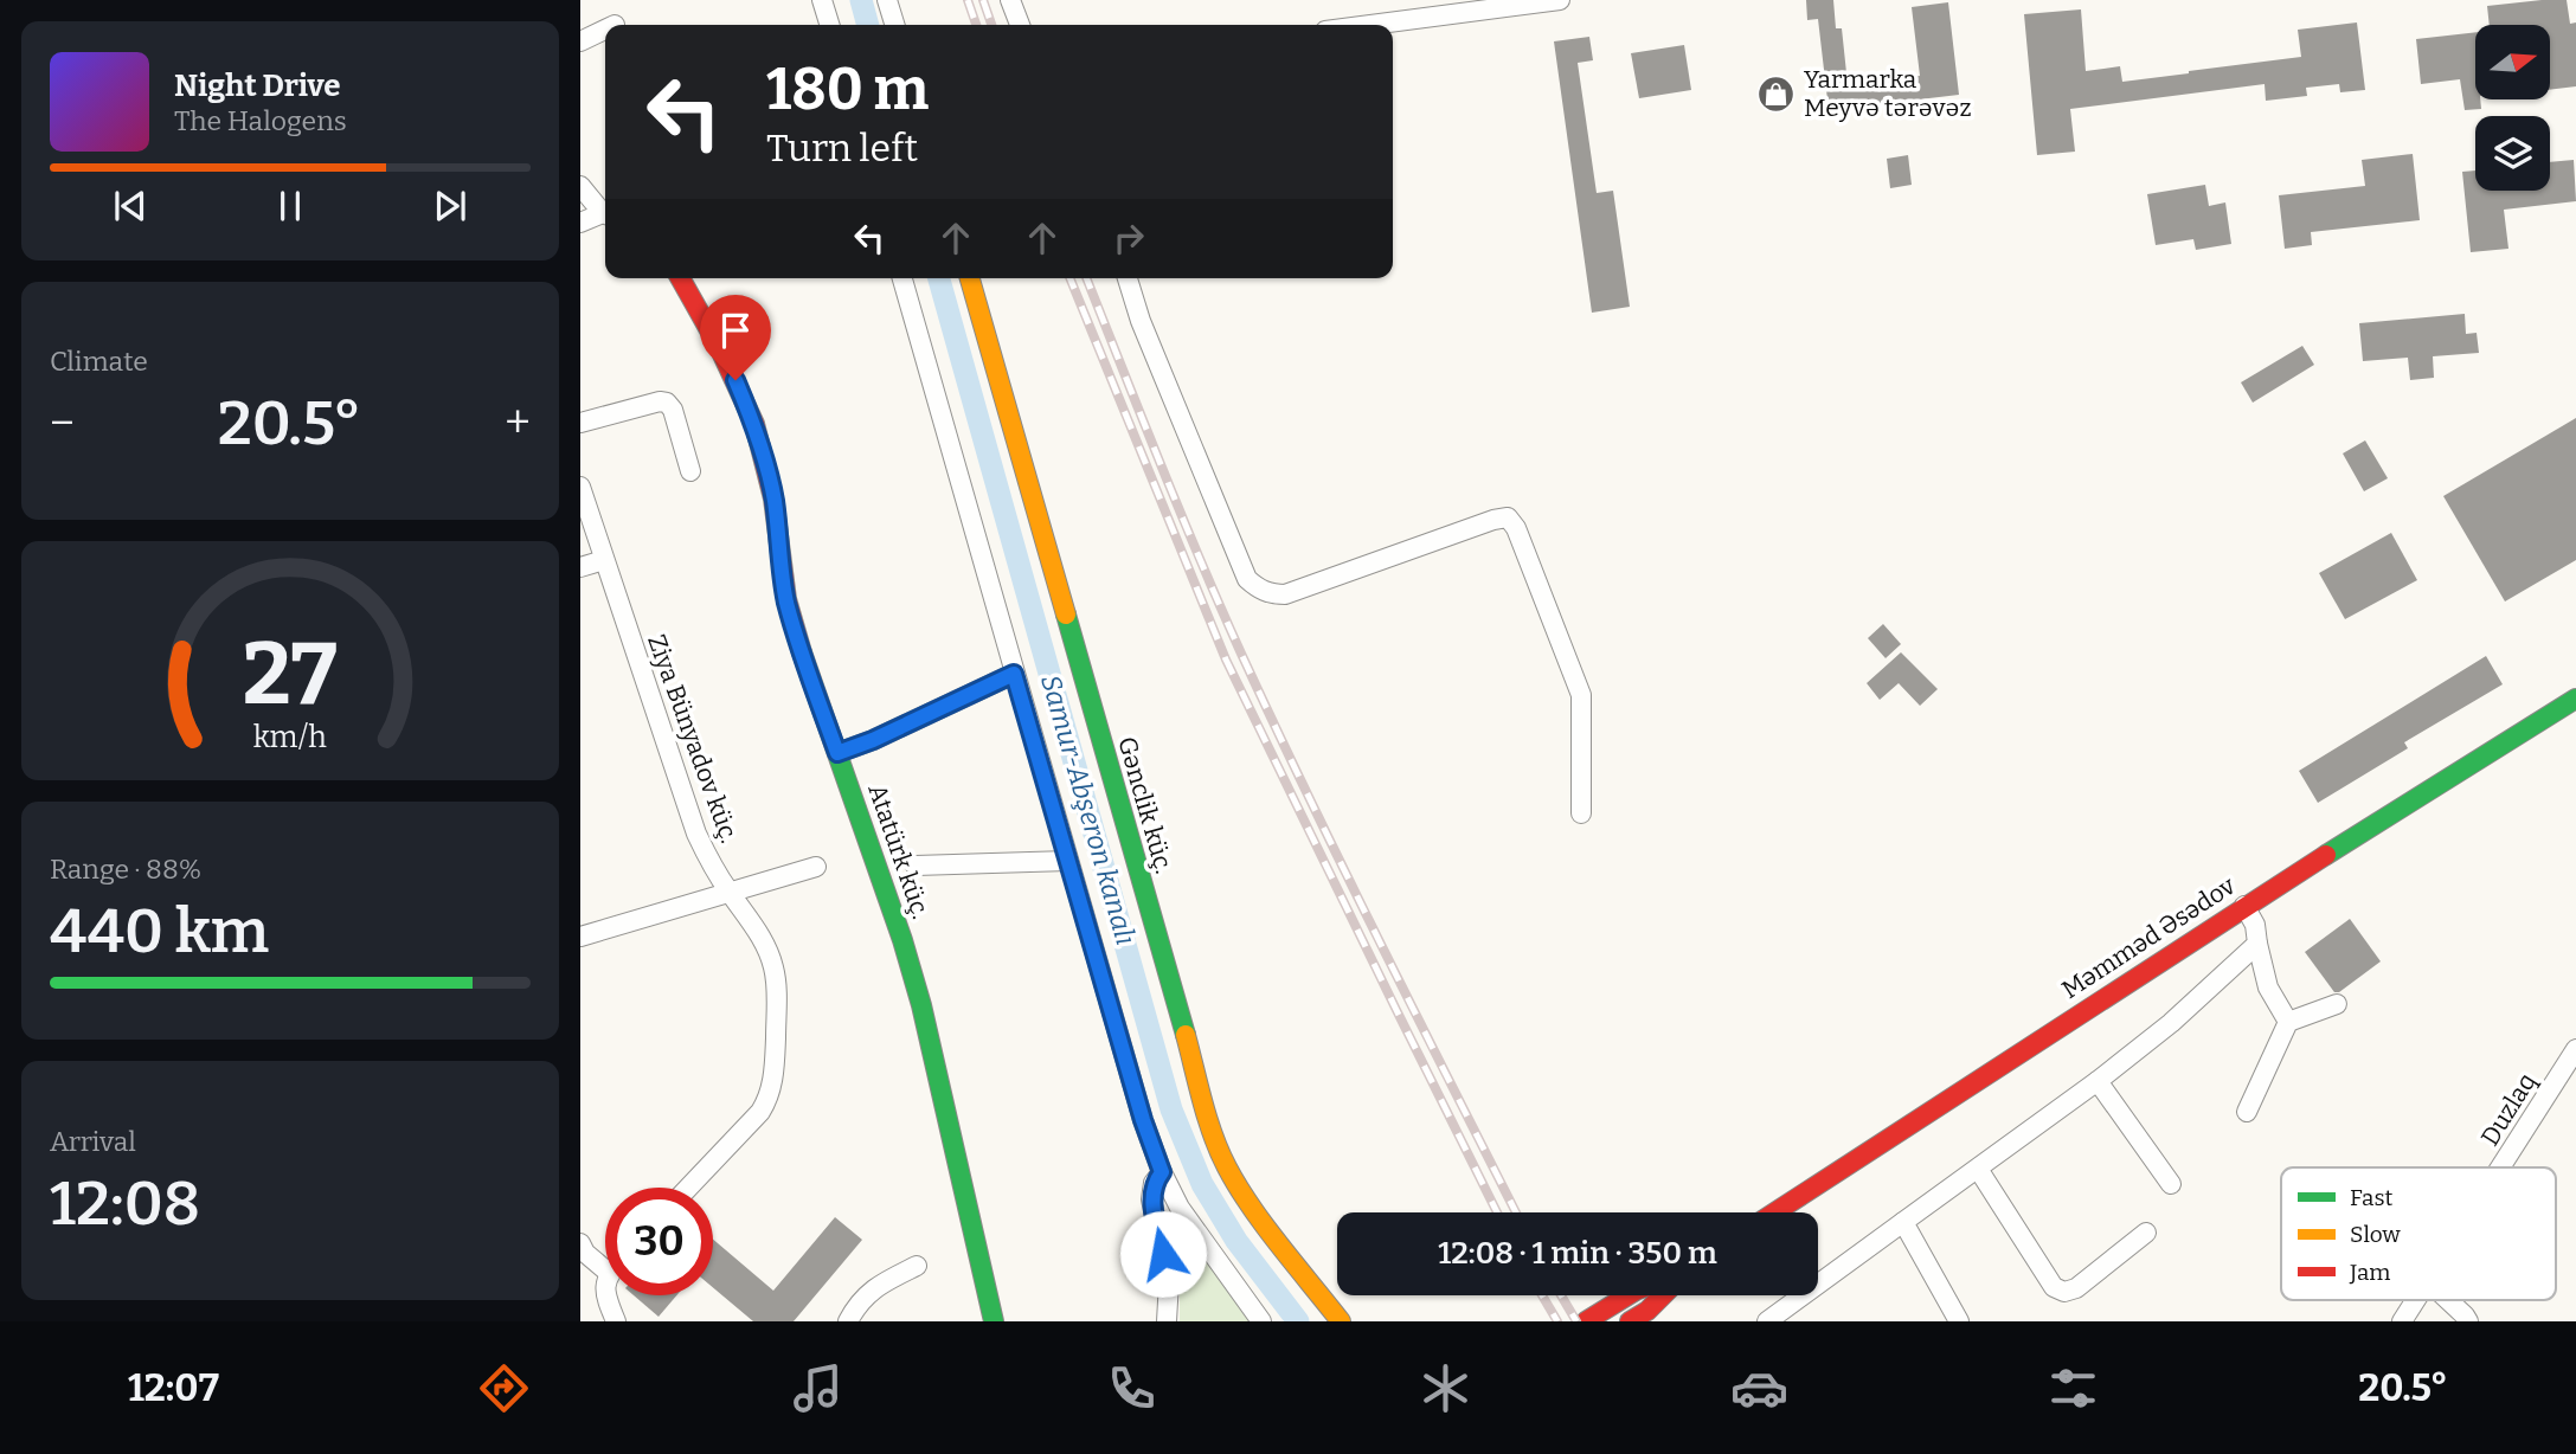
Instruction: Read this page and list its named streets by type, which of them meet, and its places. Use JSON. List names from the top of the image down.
{
  "streets": {
    "street": [
      "Ziya Bünyadov küç.",
      "Gənclik küç.",
      "Atatürk küç.",
      "Məmməd Əsədov",
      "Duzlaq"
    ]
  },
  "water": ["Samur-Abşeron kanalı"],
  "places": {
    "shop": ["Yarmarka Meyvә tәrәvәz"]
  },
  "legend": ["Fast", "Slow", "Jam"],
  "north": "right",
  "page": {
    "turn": ["180 m", "Turn left"],
    "song": ["Night Drive", "The Halogens"],
    "tile": [
      "Climate",
      ["Range · 88%", "440 km"],
      ["Arrival", "12:08"]
    ],
    "heat": ["−", "20.5°", "+"],
    "limit": "30",
    "trip": "12:08 · 1 min · 350 m",
    "tabs": ["12:07", "20.5°"],
    "gauge": ["27", "km/h"]
  }
}
